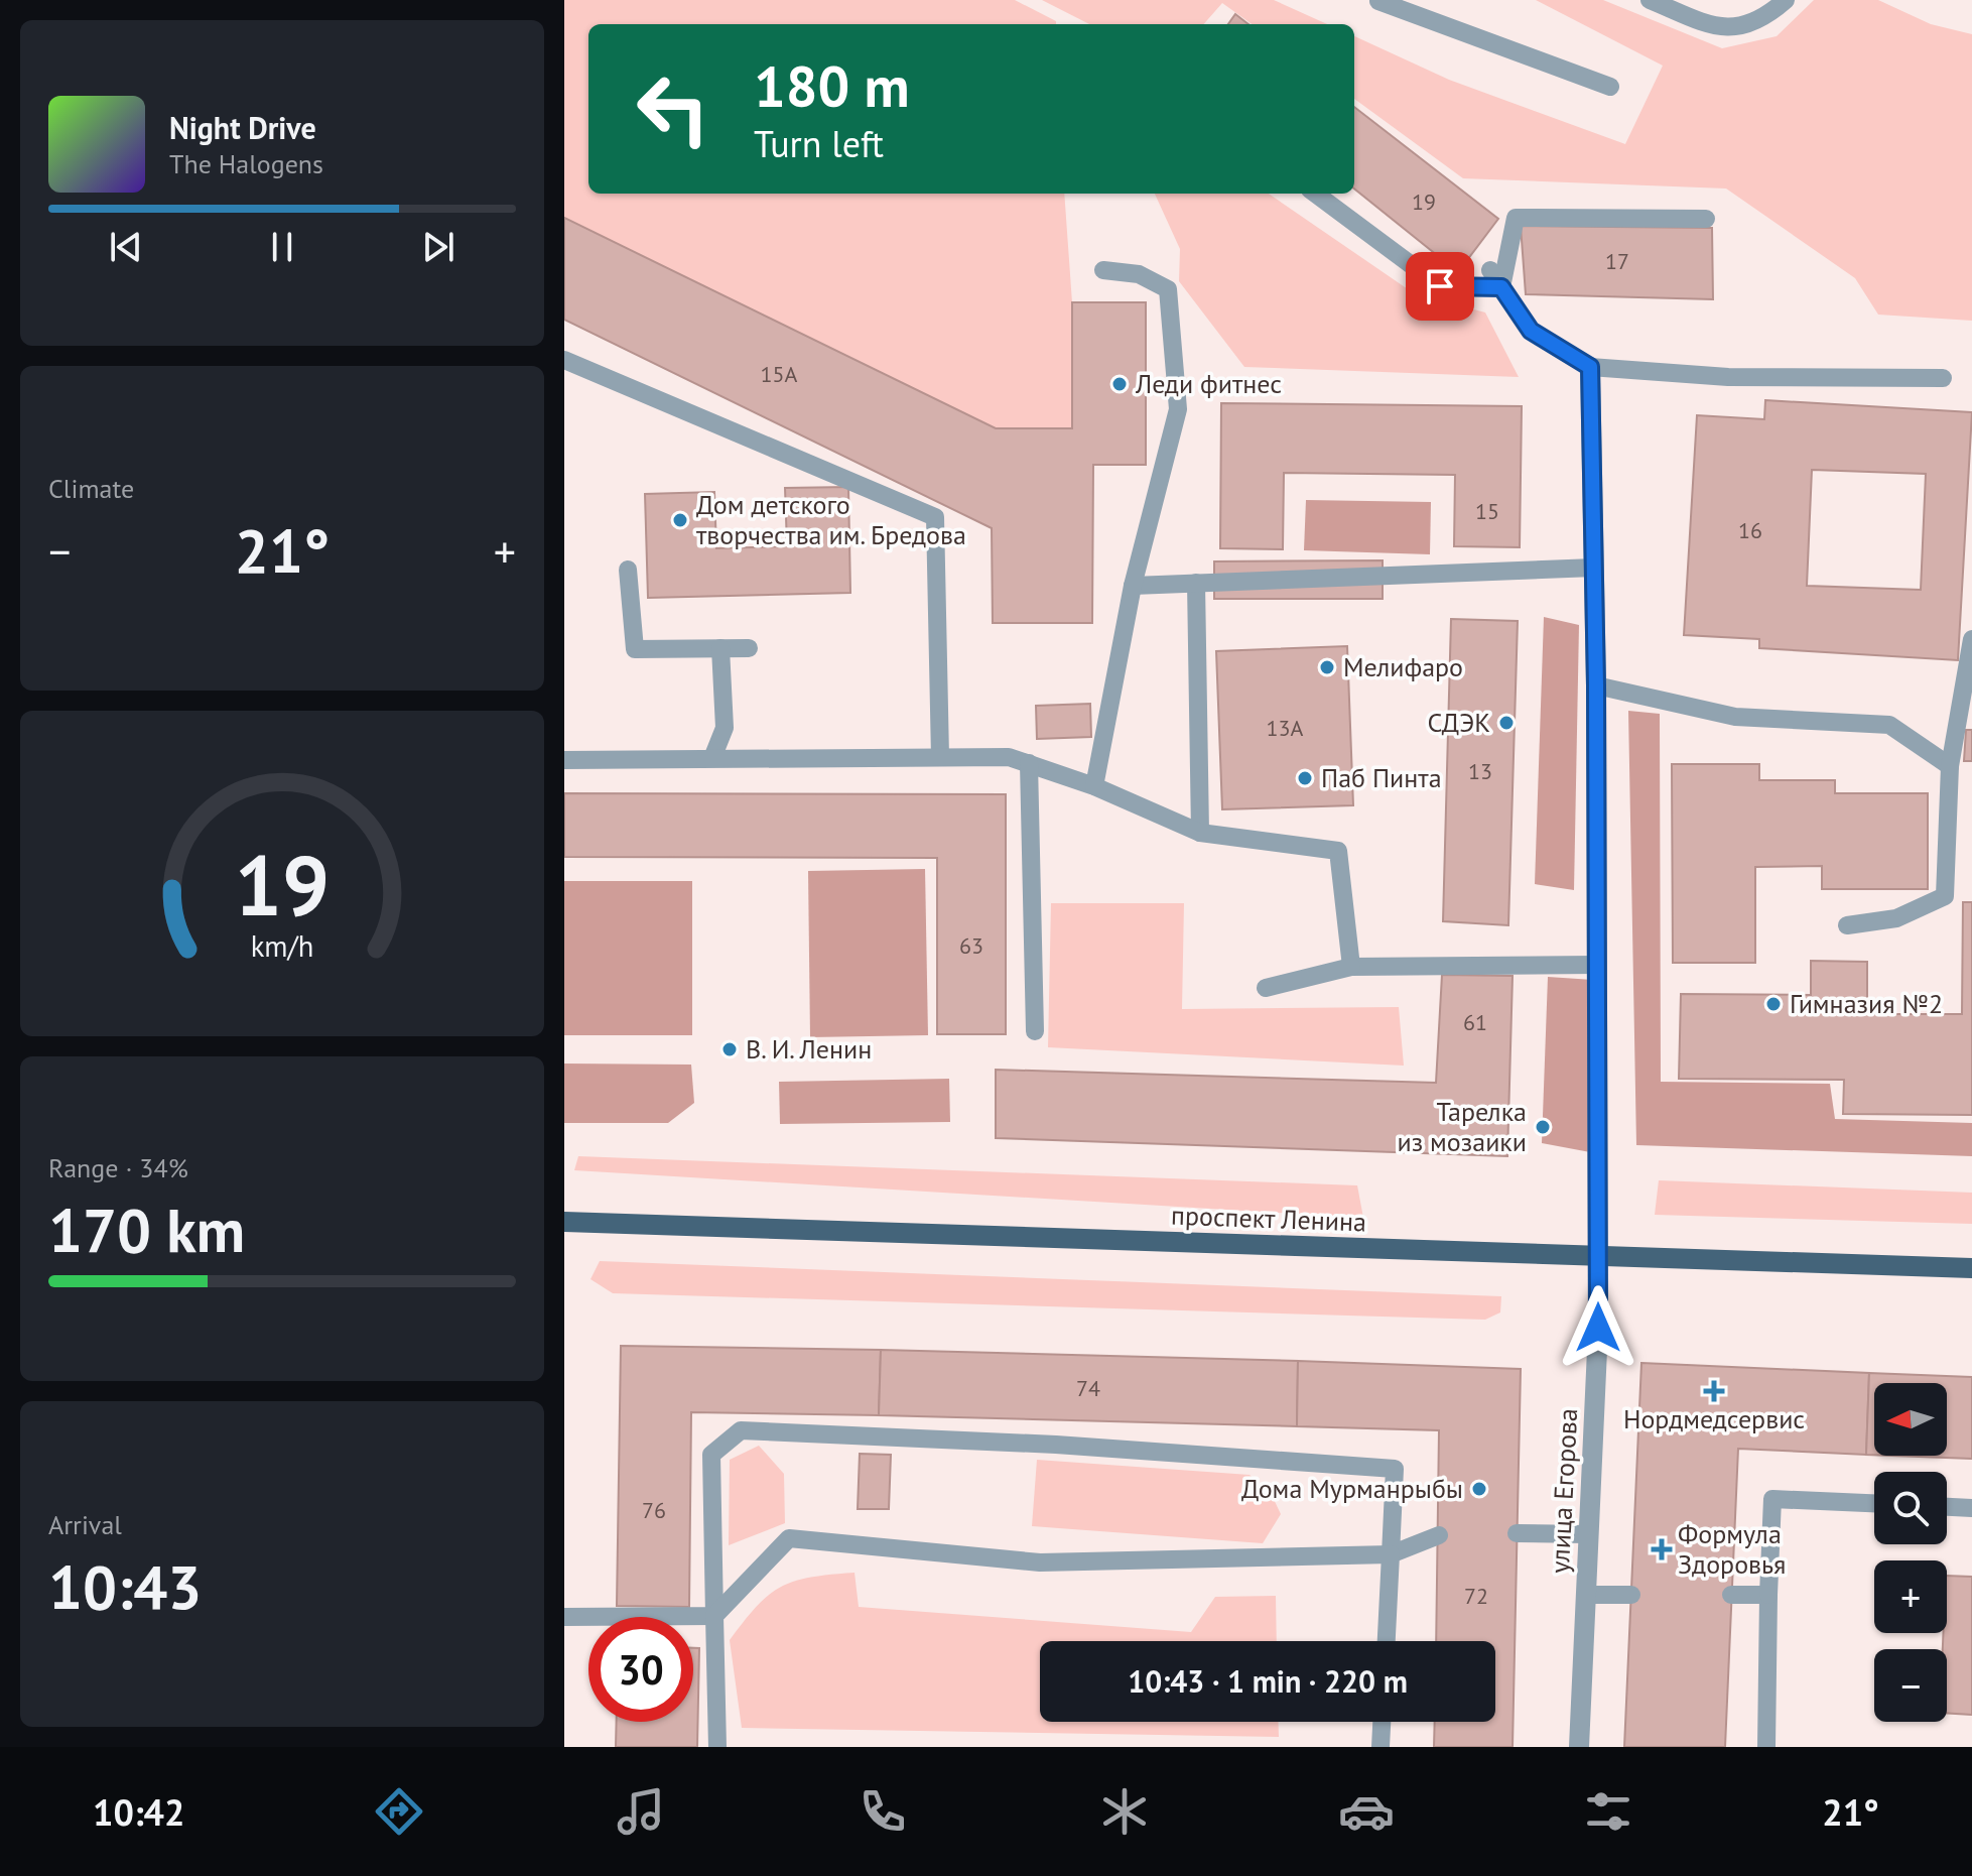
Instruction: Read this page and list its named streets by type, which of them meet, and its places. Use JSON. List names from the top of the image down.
{
  "streets": {
    "main road": ["проспект Ленина"],
    "street": ["улица Егорова"]
  },
  "crossings": [
    ["проспект Ленина", "улица Егорова"]
  ],
  "places": {
    "other": [
      "Леди фитнес",
      "Дом детского творчества им. Бредова",
      "Мелифаро",
      "СДЭК",
      "Паб Пинта",
      "Гимназия №2",
      "В. И. Ленин",
      "Тарелка из мозаики",
      "Дома Мурманрыбы"
    ],
    "health": ["Нордмедсервис", "Формула Здоровья"]
  },
  "house_numbers": [
    "19",
    "17",
    "15А",
    "15",
    "16",
    "13А",
    "13",
    "63",
    "61",
    "74",
    "76",
    "72"
  ],
  "north": "left",
  "page": {
    "turn": ["180 m", "Turn left"],
    "song": ["Night Drive", "The Halogens"],
    "tile": [
      "Climate",
      ["Range · 34%", "170 km"],
      ["Arrival", "10:43"]
    ],
    "heat": ["−", "21°", "+"],
    "map_buttons": ["+", "−"],
    "limit": "30",
    "trip": "10:43 · 1 min · 220 m",
    "tabs": ["10:42", "21°"],
    "gauge": ["19", "km/h"]
  }
}
